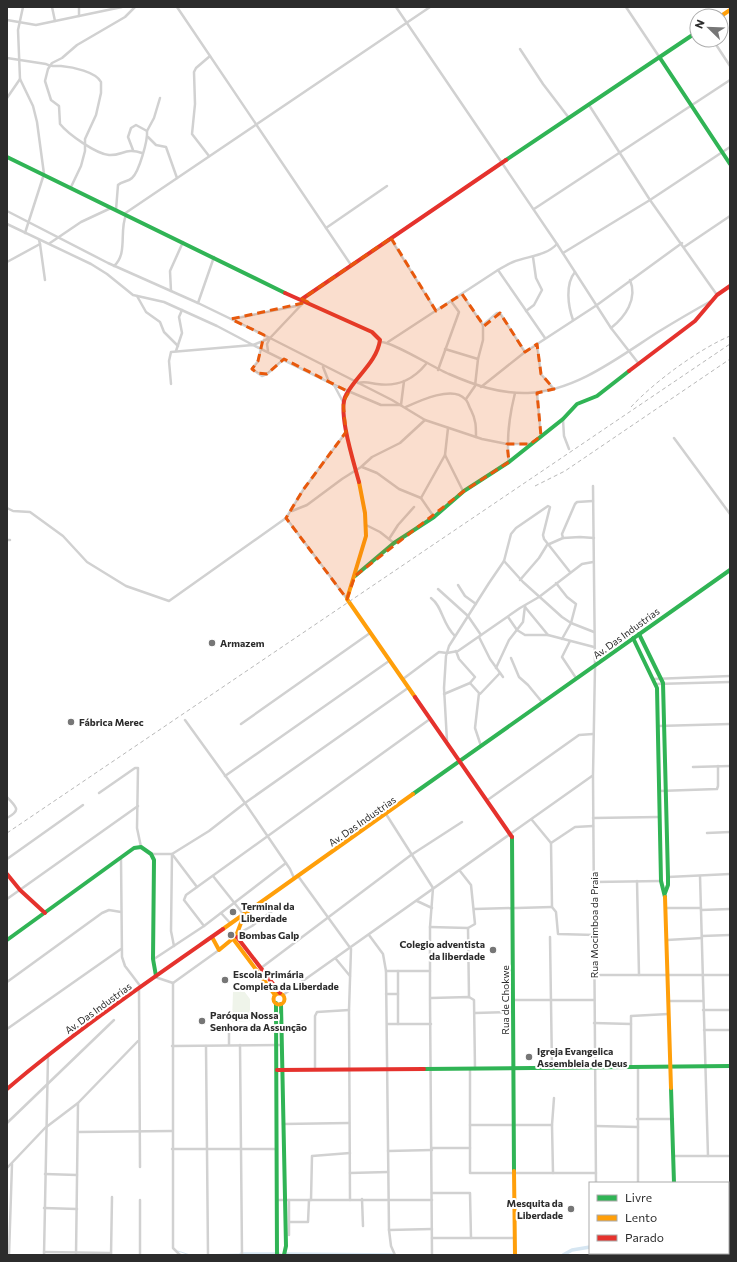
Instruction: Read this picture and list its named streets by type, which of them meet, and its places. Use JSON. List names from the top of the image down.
{
  "streets": {
    "street": ["Av. Das Industrias", "Rua Mocimboa da Praia", "Rua de Chokwe"]
  },
  "crossings": [
    ["Av. Das Industrias", "Rua Mocimboa da Praia"]
  ],
  "places": [
    "Armazem",
    "Fábrica Merec",
    "Terminal da Liberdade",
    "Bombas Galp",
    "Colegio adventista da liberdade",
    "Escola Primária Completa da Liberdade",
    "Paróqua Nossa Senhora da Assunção",
    "Igreja Evangelica Assembleia de Deus",
    "Mesquita da Liberdade"
  ],
  "legend": ["Livre", "Lento", "Parado"],
  "north": "top left"
}
